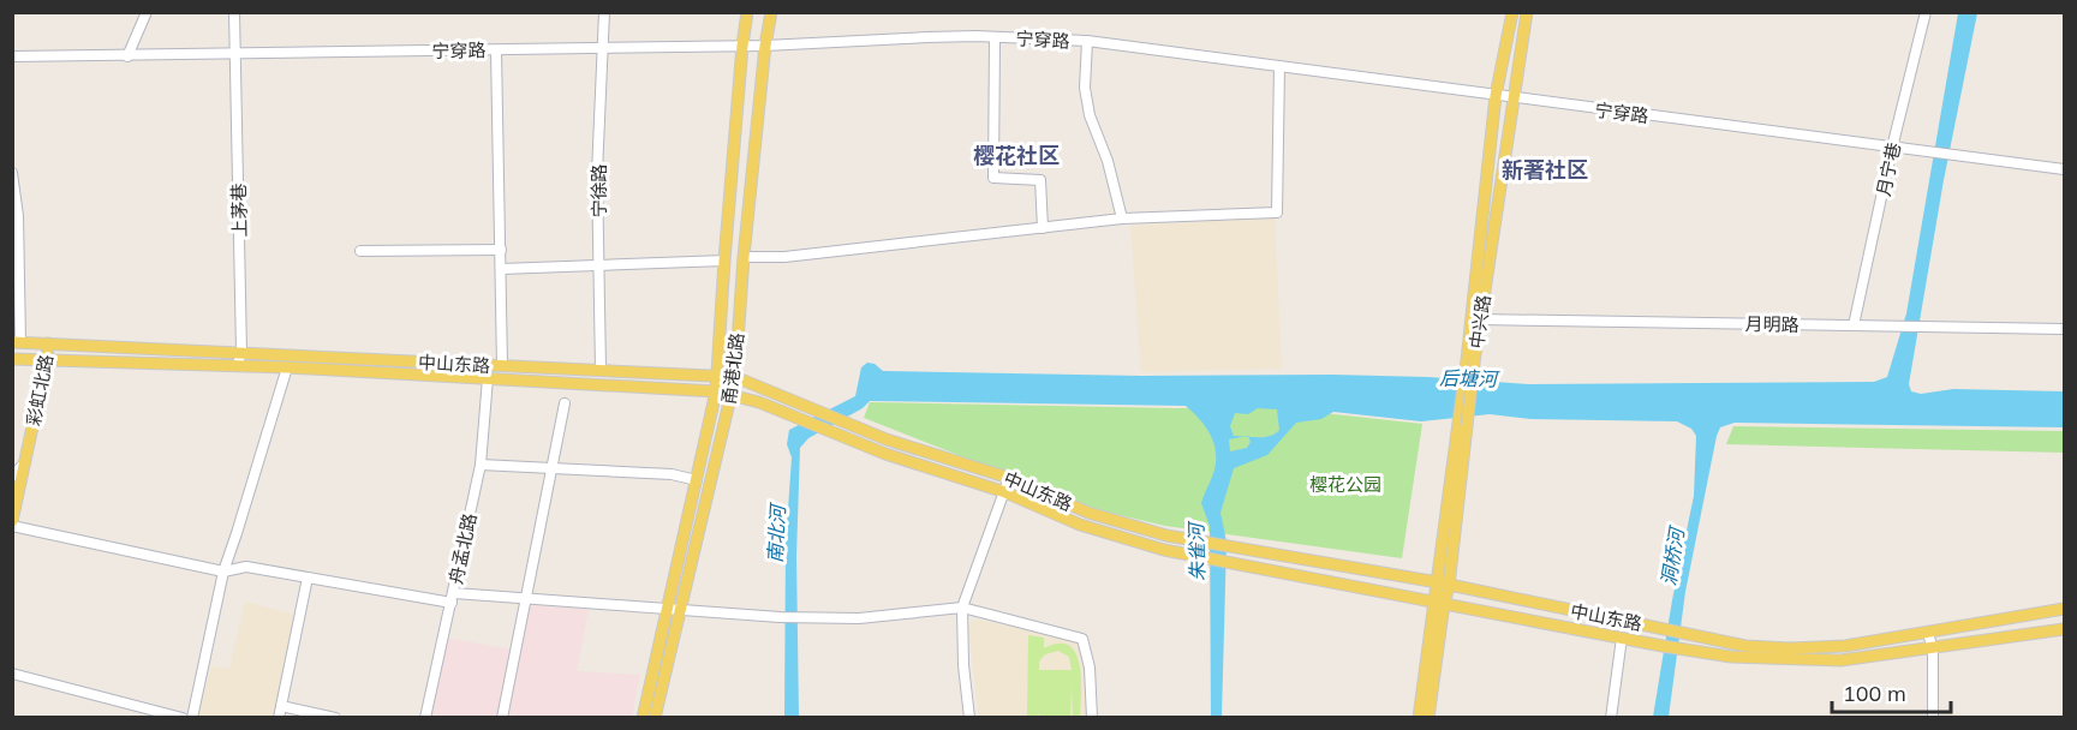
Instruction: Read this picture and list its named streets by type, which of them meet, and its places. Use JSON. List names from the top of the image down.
{
  "streets": {
    "main road": [
      "中兴路",
      "中山东路",
      "甬港北路",
      "彩虹北路"
    ],
    "street": [
      "宁穿路",
      "月宁巷",
      "宁徐路",
      "上茅巷",
      "月明路",
      "舟孟北路"
    ]
  },
  "crossings": [
    ["宁穿路", "月宁巷"],
    ["宁穿路", "宁徐路"],
    ["宁穿路", "上茅巷"],
    ["宁穿路", "中兴路"],
    ["宁穿路", "甬港北路"],
    ["月宁巷", "月明路"],
    ["宁徐路", "中山东路"],
    ["上茅巷", "中山东路"],
    ["中兴路", "月明路"],
    ["中兴路", "中山东路"],
    ["中山东路", "甬港北路"],
    ["中山东路", "彩虹北路"],
    ["中山东路", "舟孟北路"]
  ],
  "districts": ["樱花社区", "新著社区"],
  "water": [
    "后塘河",
    "南北河",
    "朱雀河",
    "洞桥河"
  ],
  "parks": ["樱花公园"],
  "scale_bar": "100 m"
}
